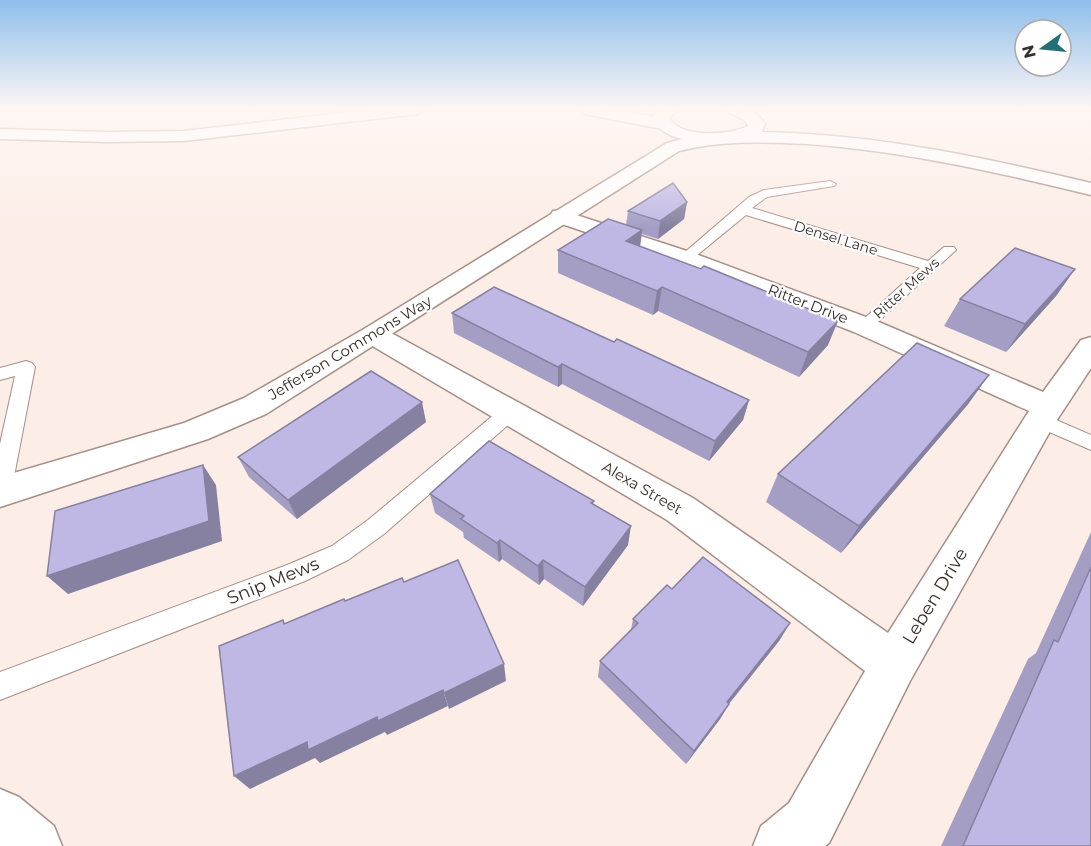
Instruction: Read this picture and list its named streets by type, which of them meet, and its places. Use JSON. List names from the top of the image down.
{
  "streets": {
    "street": [
      "Ritter Drive",
      "Jefferson Commons Way",
      "Alexa Street",
      "Leben Drive"
    ],
    "lane": ["Densel Lane", "Ritter Mews", "Snip Mews"]
  },
  "crossings": [
    ["Densel Lane", "Ritter Mews"],
    ["Ritter Mews", "Ritter Drive"],
    ["Ritter Drive", "Jefferson Commons Way"],
    ["Ritter Drive", "Leben Drive"],
    ["Jefferson Commons Way", "Alexa Street"],
    ["Alexa Street", "Snip Mews"],
    ["Alexa Street", "Leben Drive"]
  ],
  "north": "left"
}
